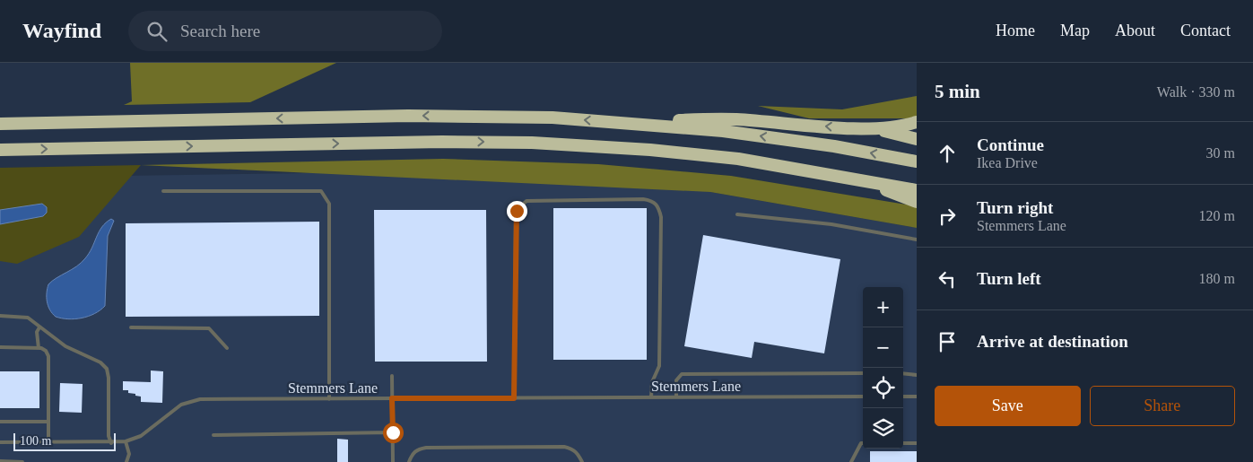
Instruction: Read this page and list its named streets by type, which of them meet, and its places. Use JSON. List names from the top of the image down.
{
  "streets": {
    "lane": ["Stemmers Lane"]
  },
  "scale_bar": "100 m",
  "page": {
    "header": "Wayfind",
    "search": "Search here",
    "nav": [
      "Home",
      "Map",
      "About",
      "Contact"
    ],
    "heading": ["5 min", "Walk · 330 m"],
    "list": [
      ["Continue", "Ikea Drive", "30 m"],
      ["Turn right", "Stemmers Lane", "120 m"],
      ["Turn left", "180 m"],
      "Arrive at destination"
    ],
    "map_buttons": ["+", "−"],
    "buttons": ["Save", "Share"],
    "scale": "100 m"
  }
}
